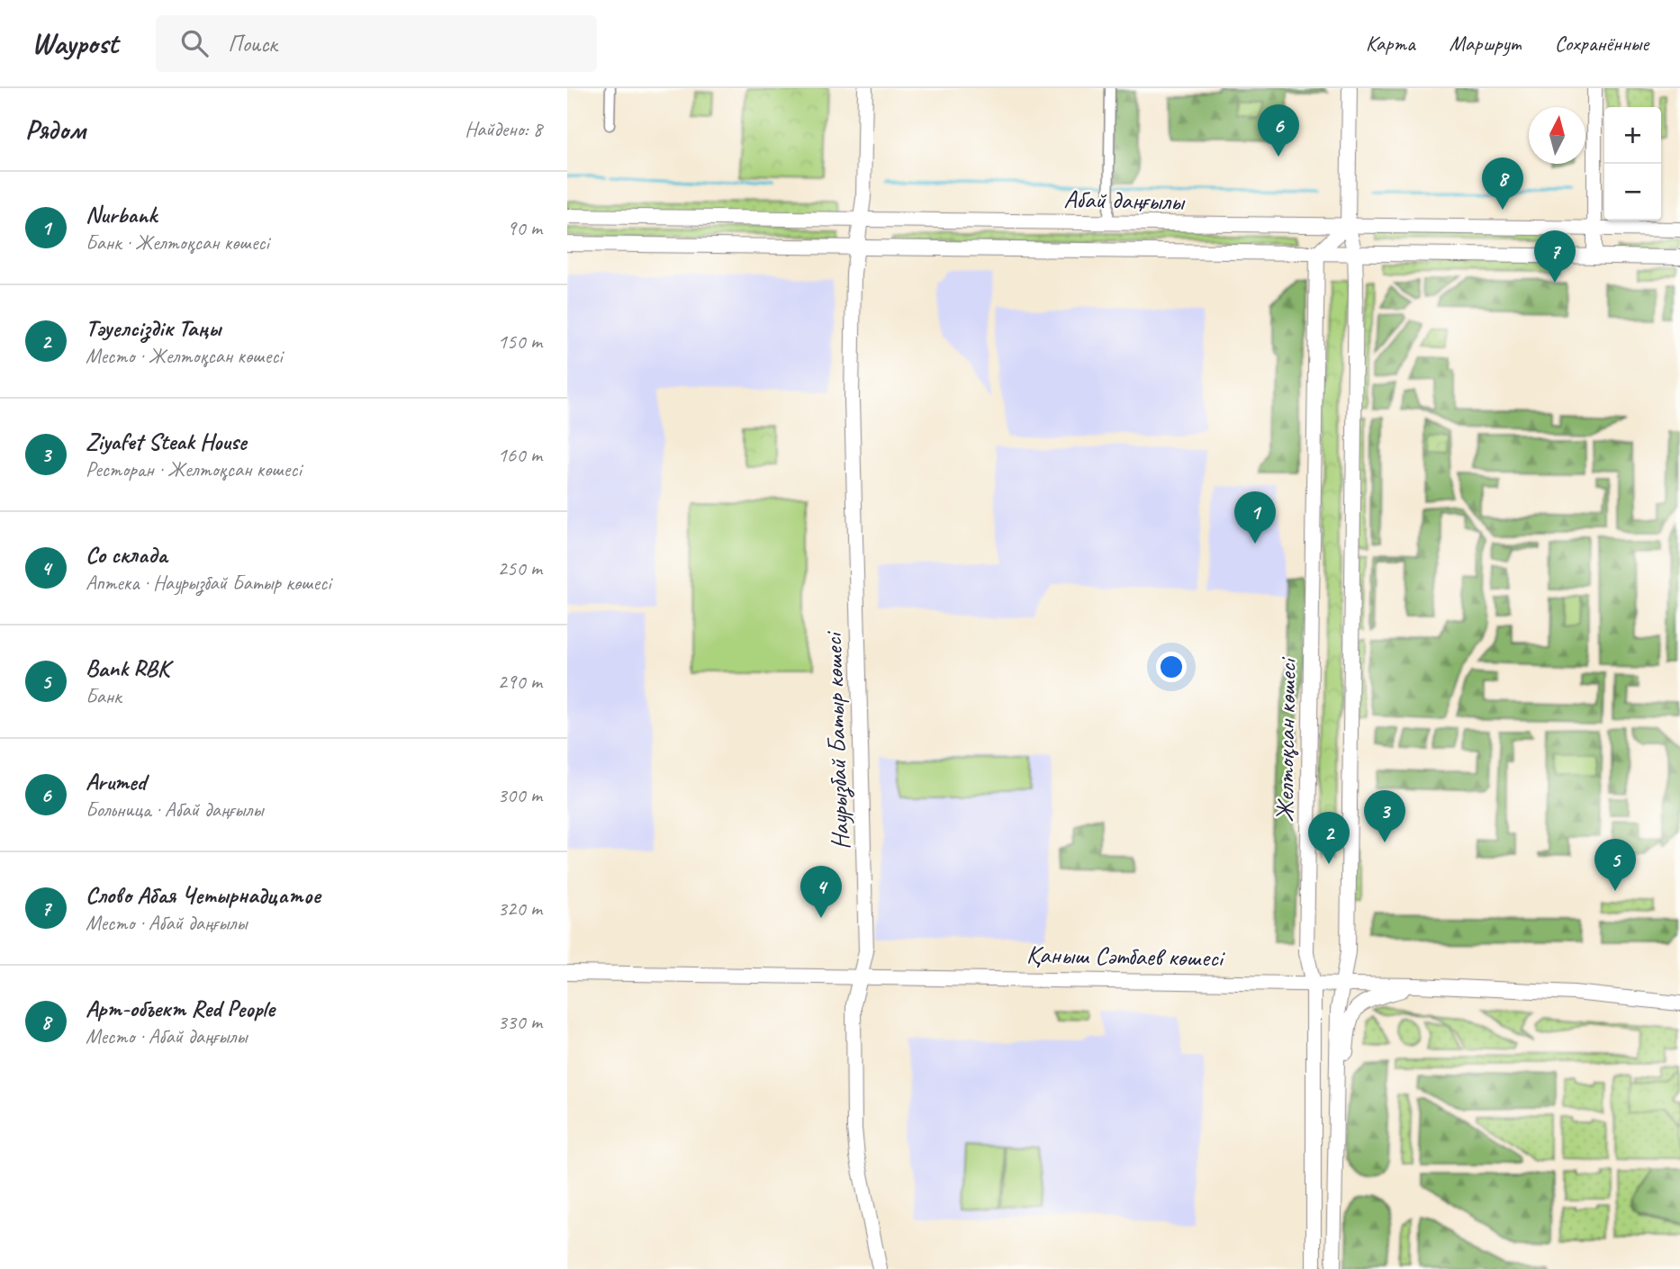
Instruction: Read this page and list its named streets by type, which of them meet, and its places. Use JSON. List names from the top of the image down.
{
  "streets": {
    "main road": [
      "Абай даңғылы",
      "Желтоқсан көшесі",
      "Наурызбай Батыр көшесі",
      "Қаныш Сәтбаев көшесі"
    ]
  },
  "crossings": [
    ["Абай даңғылы", "Желтоқсан көшесі"],
    ["Абай даңғылы", "Наурызбай Батыр көшесі"],
    ["Желтоқсан көшесі", "Қаныш Сәтбаев көшесі"],
    ["Наурызбай Батыр көшесі", "Қаныш Сәтбаев көшесі"]
  ],
  "north": "top",
  "page": {
    "header": "Waypost",
    "search": "Поиск",
    "nav": ["Карта", "Маршрут", "Сохранённые"],
    "heading": ["Рядом", "Найдено: 8"],
    "pins": [
      "6",
      "8",
      "7",
      "1",
      "3",
      "2",
      "5",
      "4"
    ],
    "map_buttons": ["+", "−"],
    "list": [
      {
        "mark": "1",
        "name": "Nurbank",
        "note": "Банк · Желтоқсан көшесі",
        "value": "90 m"
      },
      {
        "mark": "2",
        "name": "Тәуелсіздік Таңы",
        "note": "Место · Желтоқсан көшесі",
        "value": "150 m"
      },
      {
        "mark": "3",
        "name": "Ziyafet Steak House",
        "note": "Ресторан · Желтоқсан көшесі",
        "value": "160 m"
      },
      {
        "mark": "4",
        "name": "Со склада",
        "note": "Аптека · Наурызбай Батыр көшесі",
        "value": "250 m"
      },
      {
        "mark": "5",
        "name": "Bank RBK",
        "note": "Банк",
        "value": "290 m"
      },
      {
        "mark": "6",
        "name": "Arumed",
        "note": "Больница · Абай даңғылы",
        "value": "300 m"
      },
      {
        "mark": "7",
        "name": "Слово Абая Четырнадцатое",
        "note": "Место · Абай даңғылы",
        "value": "320 m"
      },
      {
        "mark": "8",
        "name": "Арт-объект Red People",
        "note": "Место · Абай даңғылы",
        "value": "330 m"
      }
    ]
  }
}
